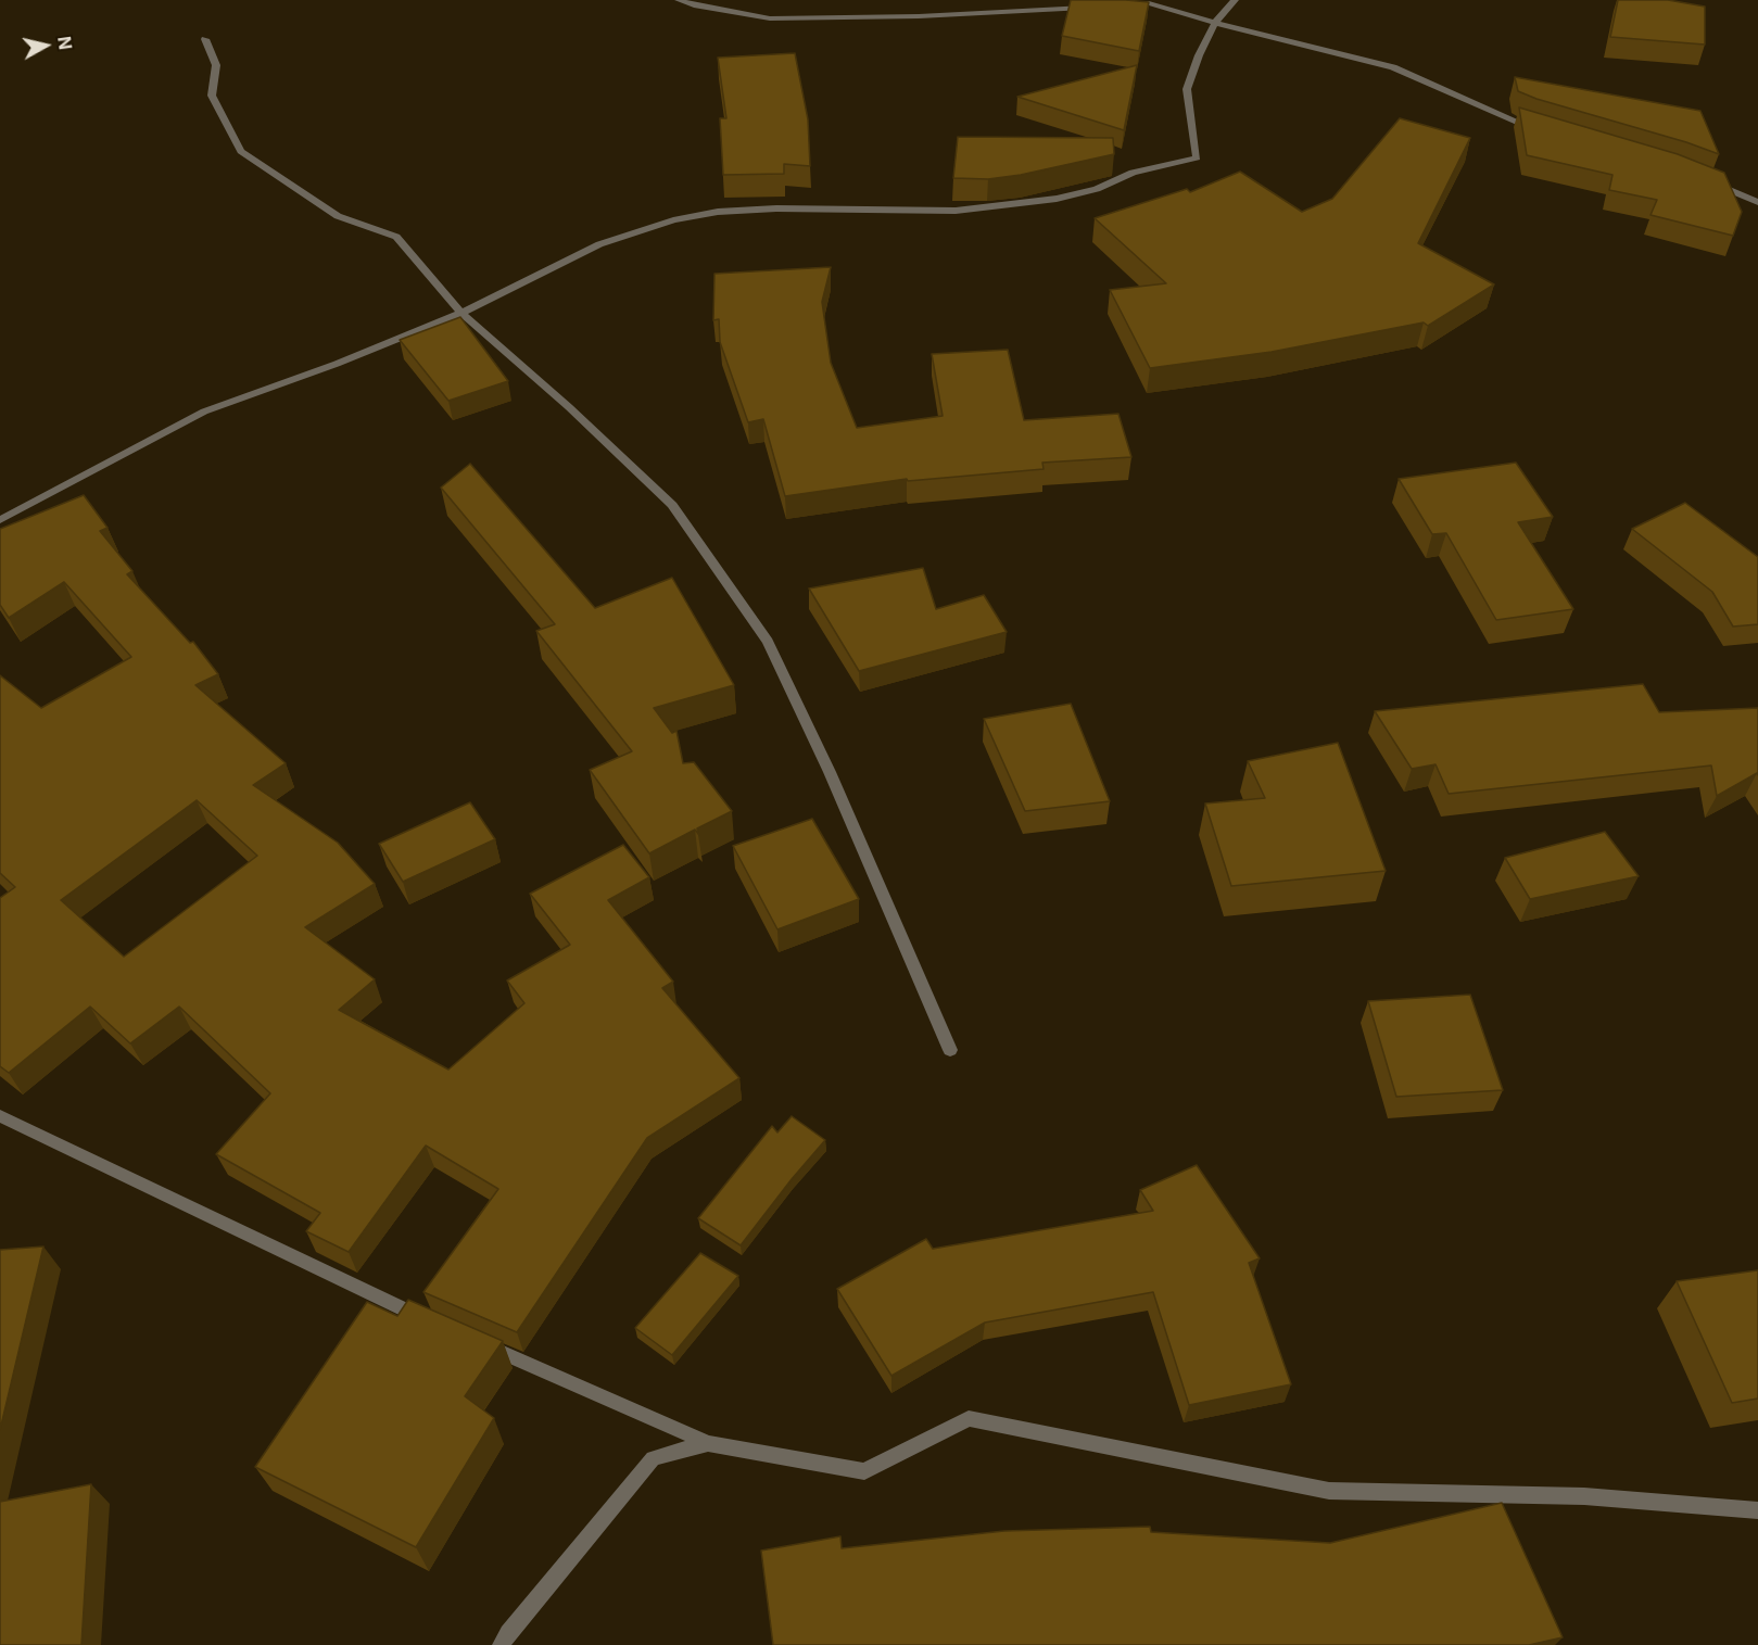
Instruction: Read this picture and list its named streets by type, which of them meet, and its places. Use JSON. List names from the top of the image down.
{
  "north": "right"
}
